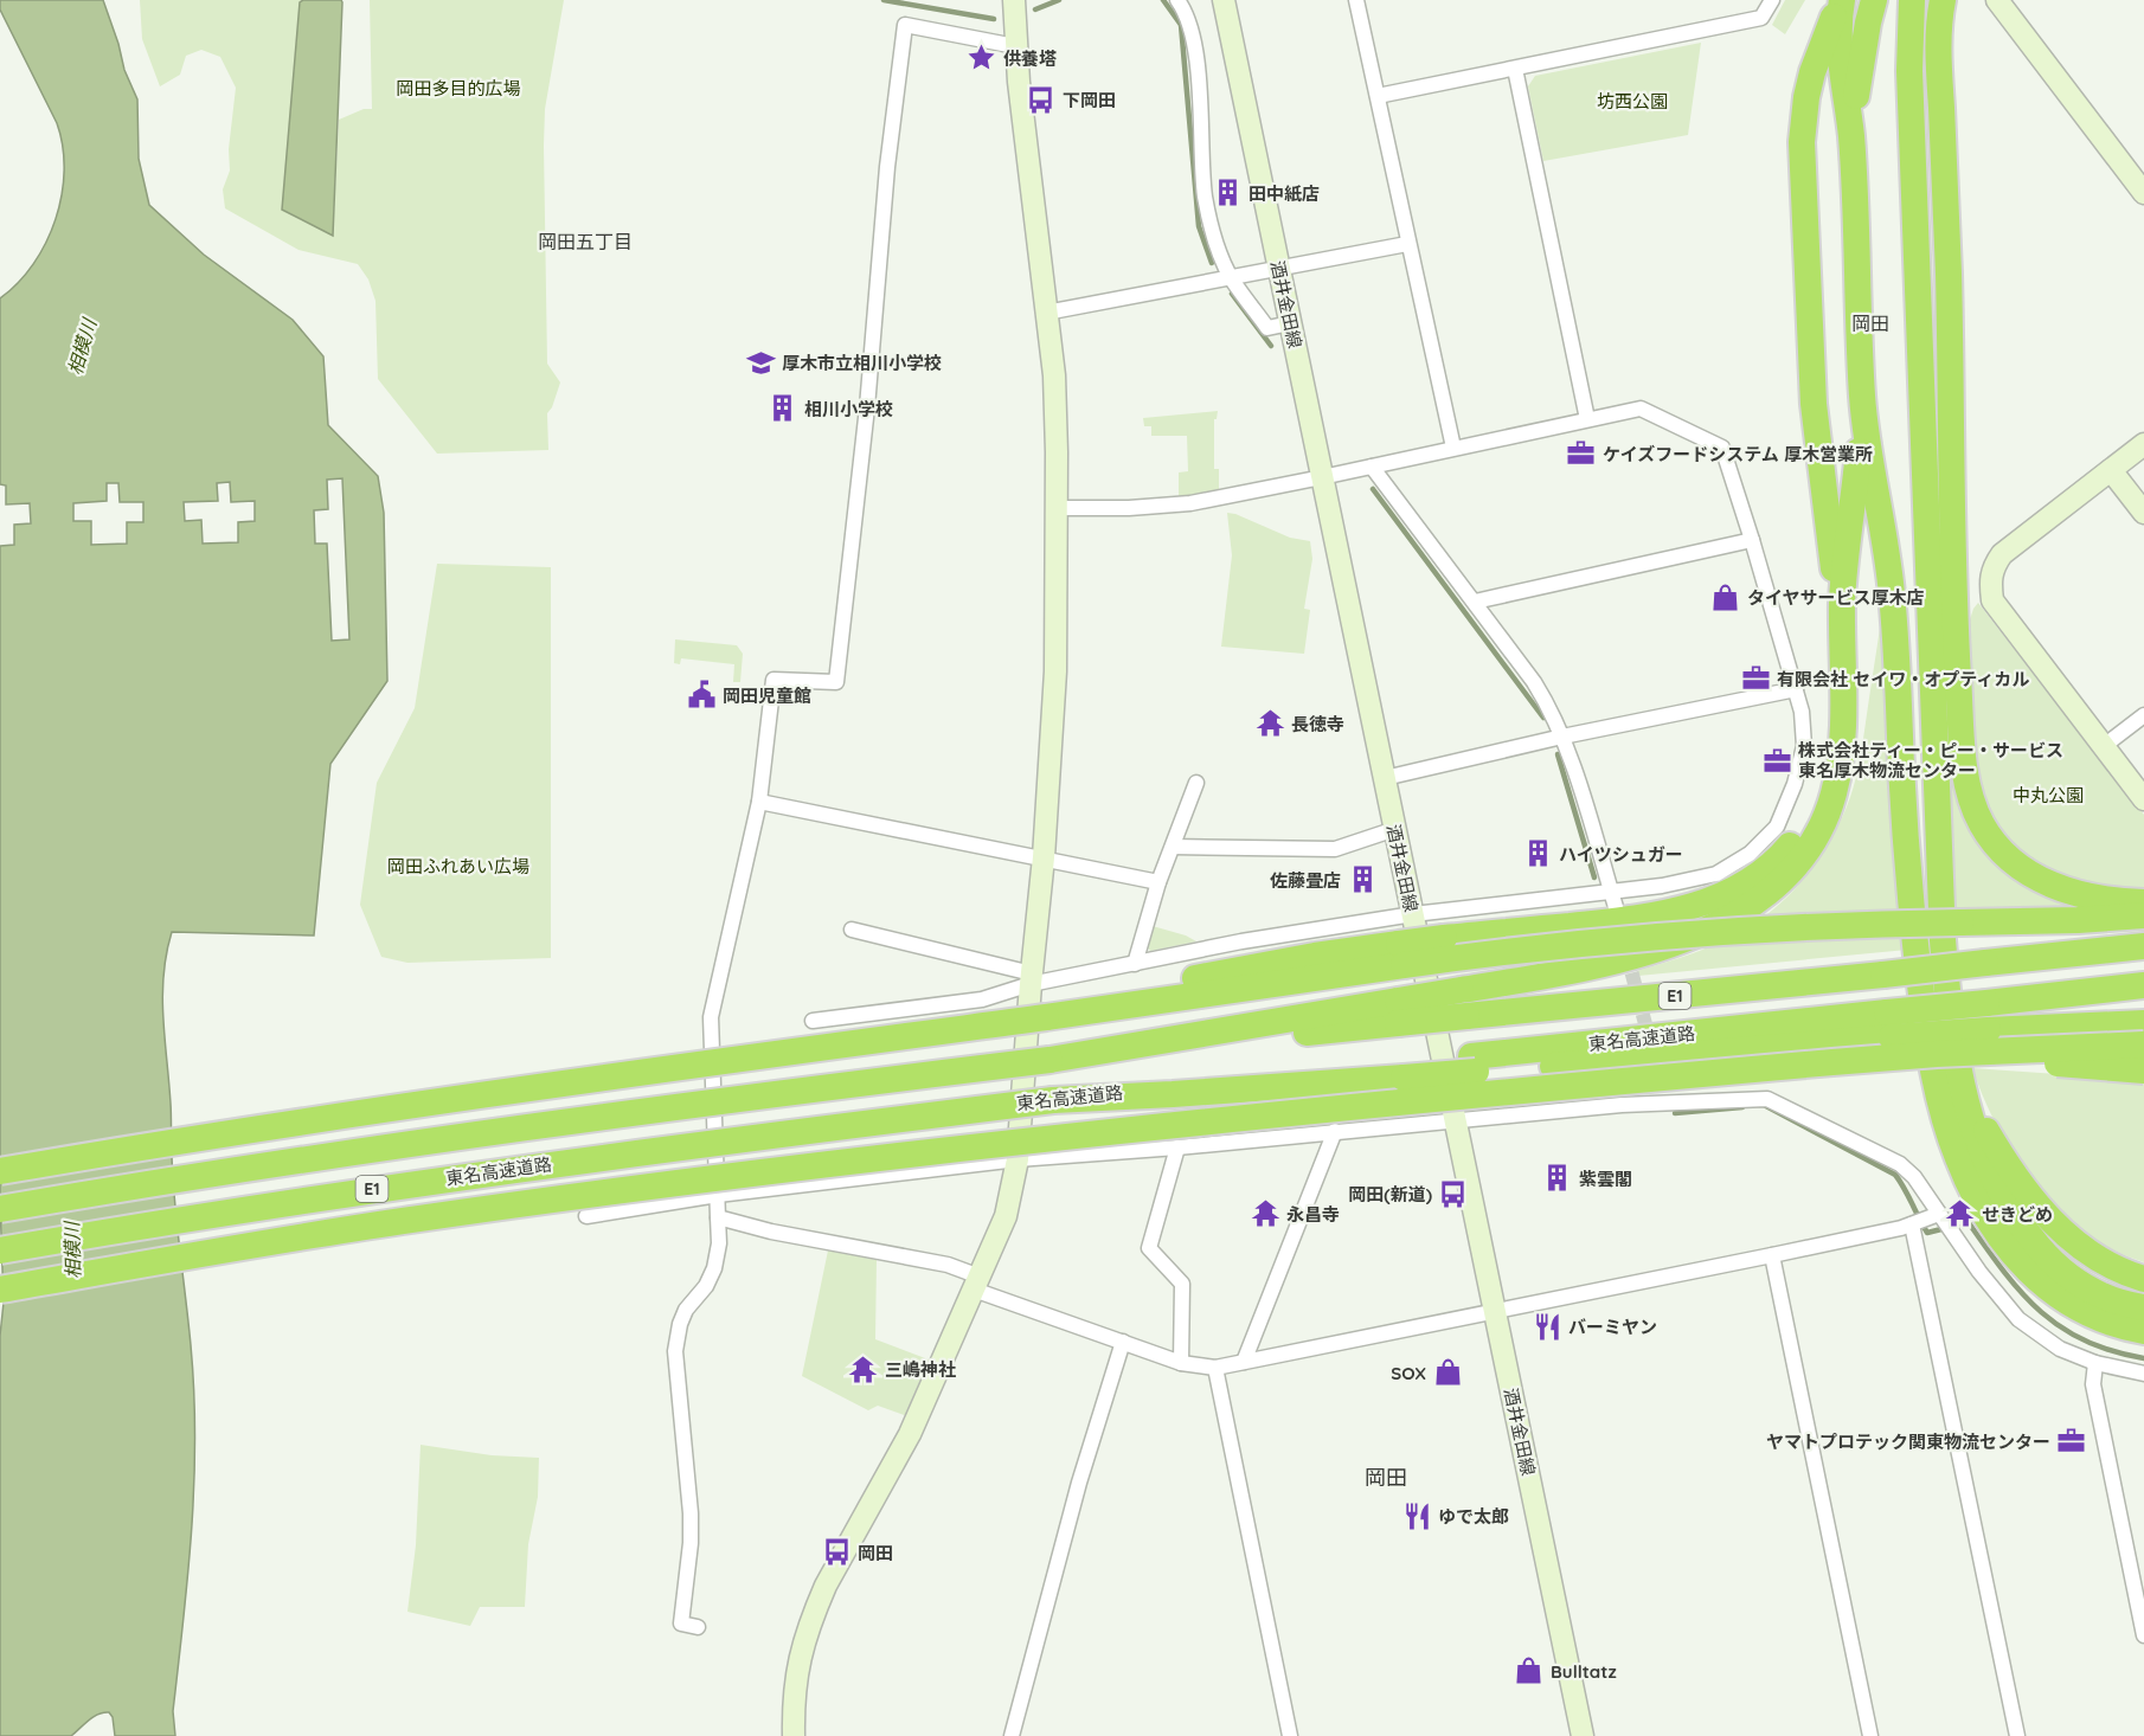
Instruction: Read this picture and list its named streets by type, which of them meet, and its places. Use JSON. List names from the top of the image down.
{
  "streets": {
    "highway": ["E1", "東名高速道路"],
    "street": ["酒井金田線"]
  },
  "districts": ["岡田五丁目", "岡田", "岡田"],
  "water": ["相模川"],
  "parks": [
    "岡田多目的広場",
    "坊西公園",
    "中丸公園",
    "岡田ふれあい広場"
  ],
  "places": {
    "place": ["供養塔"],
    "bus stop": ["下岡田", "岡田(新道)", "岡田"],
    "building": [
      "田中紙店",
      "相川小学校",
      "ハイツシュガー",
      "佐藤畳店",
      "紫雲閣"
    ],
    "school or university": ["厚木市立相川小学校"],
    "office": [
      "ケイズフードシステム 厚木営業所",
      "有限会社 セイワ・オプティカル",
      "株式会社ティー・ピー・サービス 東名厚木物流センター",
      "ヤマトプロテック関東物流センター"
    ],
    "shop": ["タイヤサービス厚木店", "SOX", "Bulltatz"],
    "public building": ["岡田児童館"],
    "temple": [
      "長徳寺",
      "永昌寺",
      "せきどめ",
      "三嶋神社"
    ],
    "restaurant": ["バーミヤン", "ゆで太郎"]
  }
}
